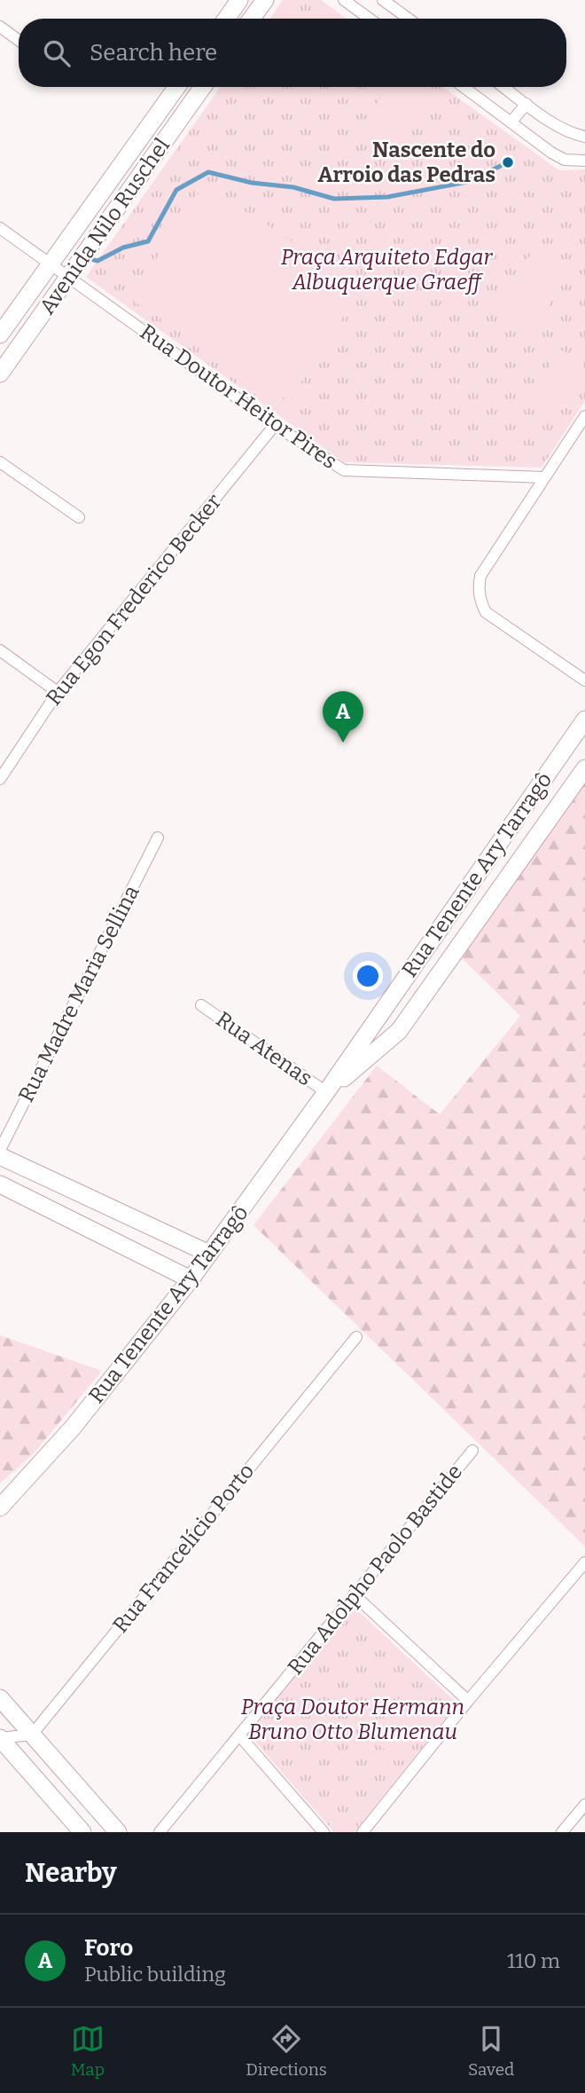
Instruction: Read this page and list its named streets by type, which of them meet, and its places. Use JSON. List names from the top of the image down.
{
  "streets": {
    "main road": ["Avenida Nilo Ruschel", "Rua Tenente Ary Tarragô"],
    "street": [
      "Rua Doutor Heitor Pires",
      "Rua Egon Frederico Becker",
      "Rua Madre Maria Sellina",
      "Rua Atenas",
      "Rua Francelício Porto",
      "Rua Adolpho Paolo Bastide"
    ]
  },
  "crossings": [
    ["Avenida Nilo Ruschel", "Rua Doutor Heitor Pires"],
    ["Rua Doutor Heitor Pires", "Rua Egon Frederico Becker"],
    ["Rua Tenente Ary Tarragô", "Rua Atenas"]
  ],
  "parks": ["Praça Arquiteto Edgar Albuquerque Graeff", "Praça Doutor Hermann Bruno Otto Blumenau"],
  "places": ["Nascente do Arroio das Pedras"],
  "page": {
    "search": "Search here",
    "pins": "A",
    "heading": "Nearby",
    "list": [
      {
        "mark": "A",
        "name": "Foro",
        "note": "Public building",
        "value": "110 m"
      }
    ],
    "nav": ["Map", "Directions", "Saved"]
  }
}
